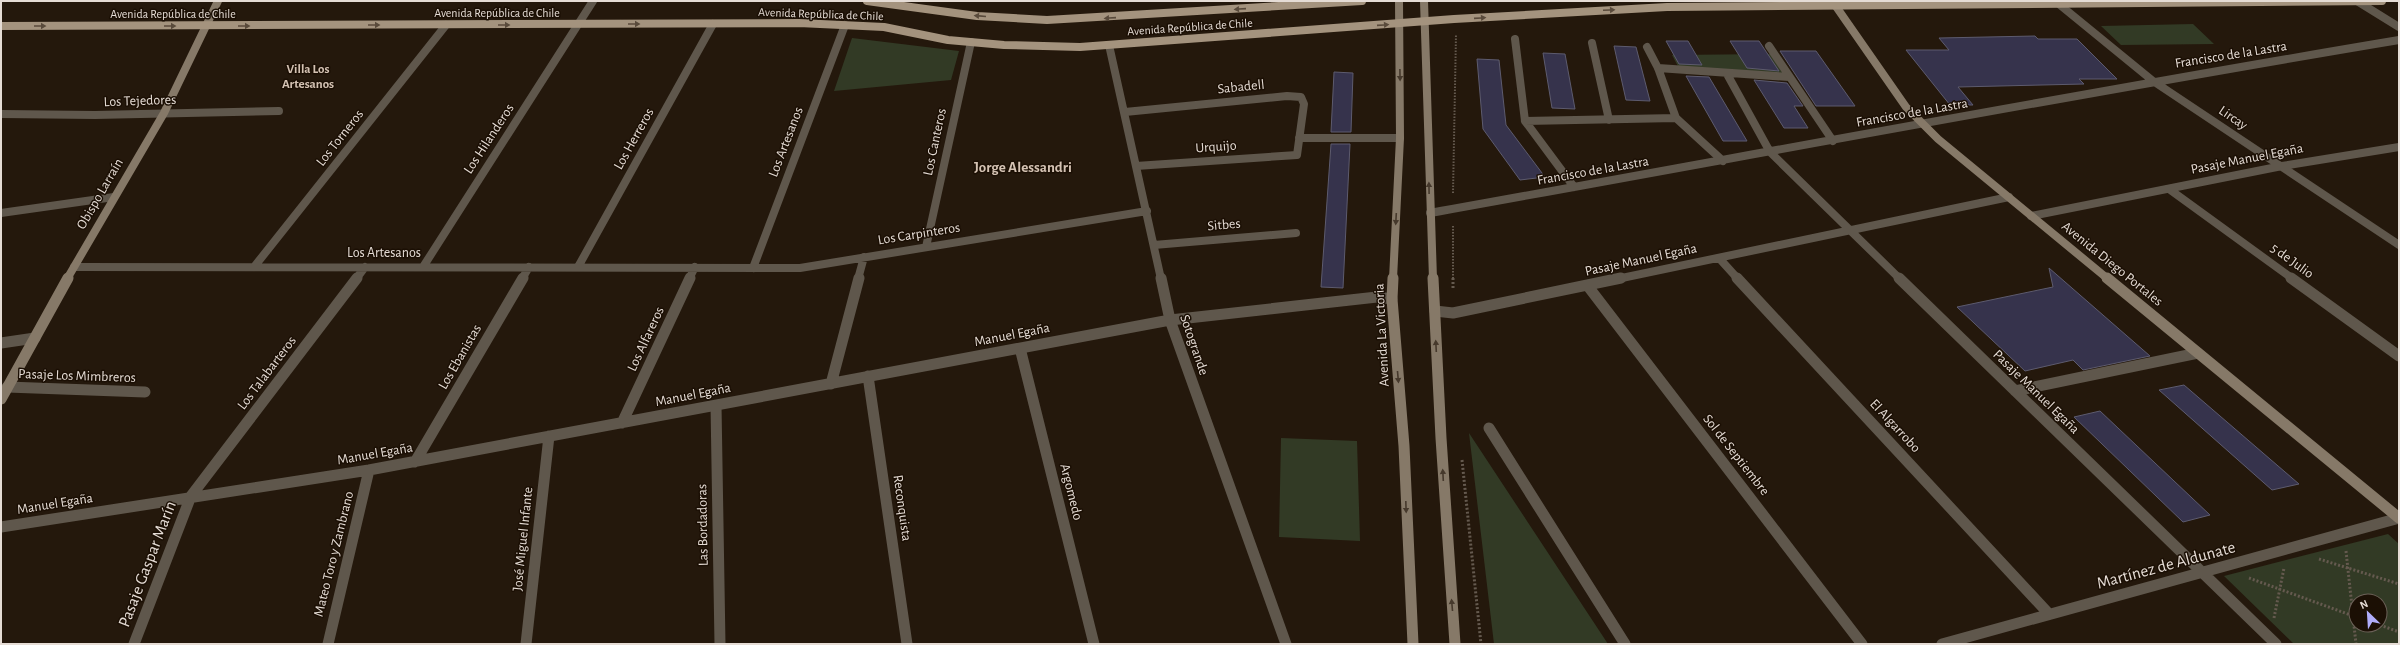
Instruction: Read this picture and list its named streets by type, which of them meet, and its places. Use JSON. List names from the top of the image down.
{
  "streets": {
    "main road": [
      "Avenida República de Chile",
      "Obispo Larraín",
      "Avenida Diego Portales",
      "Avenida La Victoria"
    ],
    "street": [
      "Francisco de la Lastra",
      "Sabadell",
      "Los Tejedores",
      "Lircay",
      "Los Torneros",
      "Los Hilanderos",
      "Los Herreros",
      "Los Artesanos",
      "Los Canteros",
      "Urquijo",
      "Pasaje Manuel Egaña",
      "Sitbes",
      "Los Carpinteros",
      "5 de Julio",
      "Manuel Egaña",
      "Los Alfareros",
      "Sotogrande",
      "Los Ebanistas",
      "Los Talabarteros",
      "Pasaje Los Mimbreros",
      "El Algarrobo",
      "Sol de Septiembre",
      "Argomedo",
      "Reconquista",
      "Las Bordadoras",
      "José Miguel Infante",
      "Mateo Toro y Zambrano",
      "Pasaje Gaspar Marín",
      "Martínez de Aldunate"
    ]
  },
  "crossings": [
    ["Avenida República de Chile", "Lircay"],
    ["Avenida República de Chile", "Los Torneros"],
    ["Avenida República de Chile", "Los Hilanderos"],
    ["Avenida República de Chile", "Los Herreros"],
    ["Avenida República de Chile", "Los Artesanos"],
    ["Avenida República de Chile", "Los Canteros"],
    ["Avenida República de Chile", "Obispo Larraín"],
    ["Avenida República de Chile", "Avenida Diego Portales"],
    ["Avenida República de Chile", "Avenida La Victoria"],
    ["Avenida República de Chile", "Sotogrande"],
    ["Francisco de la Lastra", "Lircay"],
    ["Francisco de la Lastra", "Pasaje Manuel Egaña"],
    ["Francisco de la Lastra", "Avenida Diego Portales"],
    ["Sabadell", "Urquijo"],
    ["Sabadell", "Sotogrande"],
    ["Los Tejedores", "Obispo Larraín"],
    ["Lircay", "Pasaje Manuel Egaña"],
    ["Los Torneros", "Los Artesanos"],
    ["Los Hilanderos", "Los Artesanos"],
    ["Los Herreros", "Los Artesanos"],
    ["Los Artesanos", "Obispo Larraín"],
    ["Los Artesanos", "Los Carpinteros"],
    ["Los Artesanos", "Los Alfareros"],
    ["Los Artesanos", "Los Ebanistas"],
    ["Los Artesanos", "Los Talabarteros"],
    ["Los Canteros", "Los Carpinteros"],
    ["Urquijo", "Sotogrande"],
    ["Pasaje Manuel Egaña", "5 de Julio"],
    ["Pasaje Manuel Egaña", "Avenida Diego Portales"],
    ["Pasaje Manuel Egaña", "El Algarrobo"],
    ["Pasaje Manuel Egaña", "Sol de Septiembre"],
    ["Pasaje Manuel Egaña", "Martínez de Aldunate"],
    ["Obispo Larraín", "Pasaje Los Mimbreros"],
    ["Sitbes", "Sotogrande"],
    ["Los Carpinteros", "Los Alfareros"],
    ["Los Carpinteros", "Sotogrande"],
    ["Avenida Diego Portales", "Martínez de Aldunate"],
    ["Manuel Egaña", "Avenida La Victoria"],
    ["Manuel Egaña", "Los Alfareros"],
    ["Manuel Egaña", "Sotogrande"],
    ["Manuel Egaña", "Los Ebanistas"],
    ["Manuel Egaña", "Los Talabarteros"],
    ["Manuel Egaña", "Argomedo"],
    ["Manuel Egaña", "Reconquista"],
    ["Manuel Egaña", "Las Bordadoras"],
    ["Manuel Egaña", "José Miguel Infante"],
    ["Manuel Egaña", "Mateo Toro y Zambrano"],
    ["Manuel Egaña", "Pasaje Gaspar Marín"],
    ["Los Talabarteros", "Pasaje Gaspar Marín"],
    ["El Algarrobo", "Martínez de Aldunate"]
  ],
  "districts": ["Villa Los Artesanos", "Jorge Alessandri"],
  "north": "top left"
}
